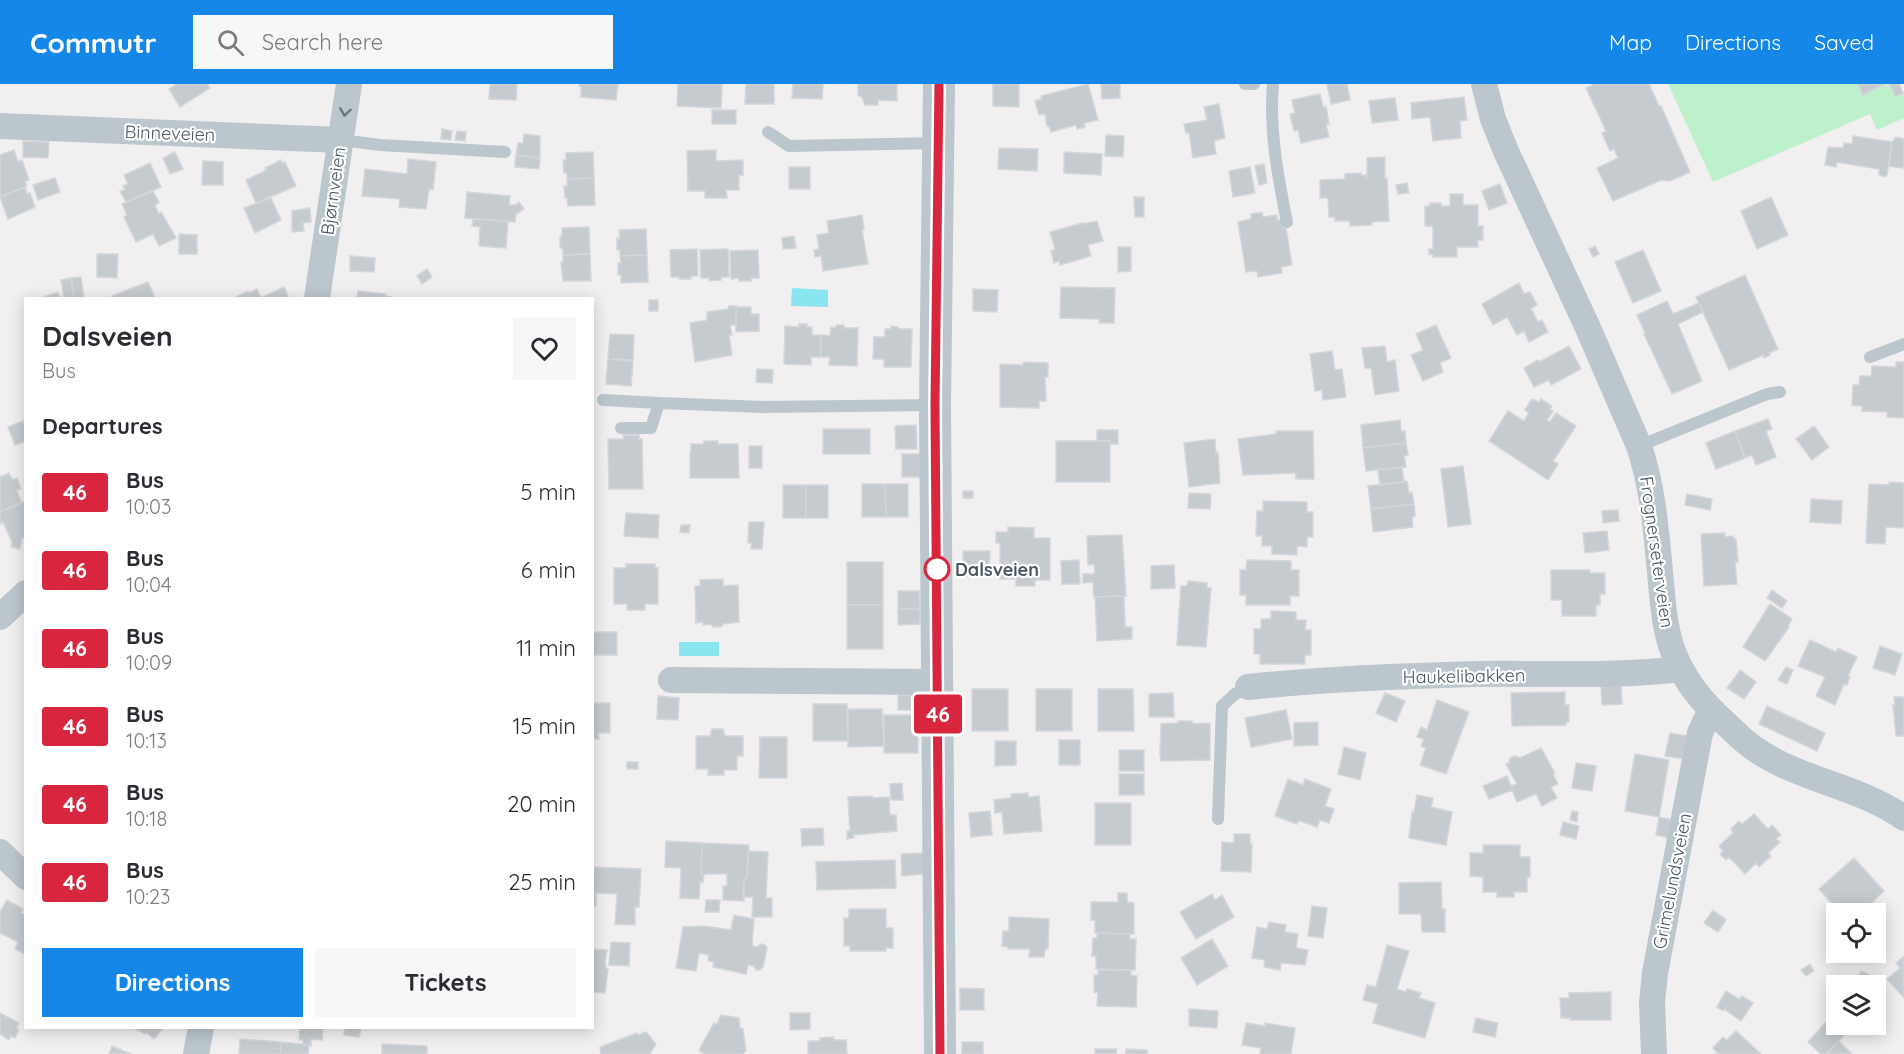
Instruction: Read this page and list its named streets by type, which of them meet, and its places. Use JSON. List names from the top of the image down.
{
  "streets": {
    "street": [
      "Binneveien",
      "Bjørnveien",
      "Frognerseterveien",
      "Haukelibakken",
      "Grimelundsveien"
    ]
  },
  "crossings": [
    ["Binneveien", "Bjørnveien"],
    ["Frognerseterveien", "Haukelibakken"],
    ["Frognerseterveien", "Grimelundsveien"]
  ],
  "places": ["Dalsveien"],
  "lines": ["bus line 46"],
  "page": {
    "header": "Commutr",
    "search": "Search here",
    "nav": ["Map", "Directions", "Saved"],
    "on_map": "46",
    "heading": [
      ["Dalsveien", "Bus"],
      "Departures"
    ],
    "list": [
      {
        "mark": "46",
        "name": "Bus",
        "note": "10:03",
        "value": "5 min"
      },
      {
        "mark": "46",
        "name": "Bus",
        "note": "10:04",
        "value": "6 min"
      },
      {
        "mark": "46",
        "name": "Bus",
        "note": "10:09",
        "value": "11 min"
      },
      {
        "mark": "46",
        "name": "Bus",
        "note": "10:13",
        "value": "15 min"
      },
      {
        "mark": "46",
        "name": "Bus",
        "note": "10:18",
        "value": "20 min"
      },
      {
        "mark": "46",
        "name": "Bus",
        "note": "10:23",
        "value": "25 min"
      }
    ],
    "buttons": ["Directions", "Tickets"]
  }
}
